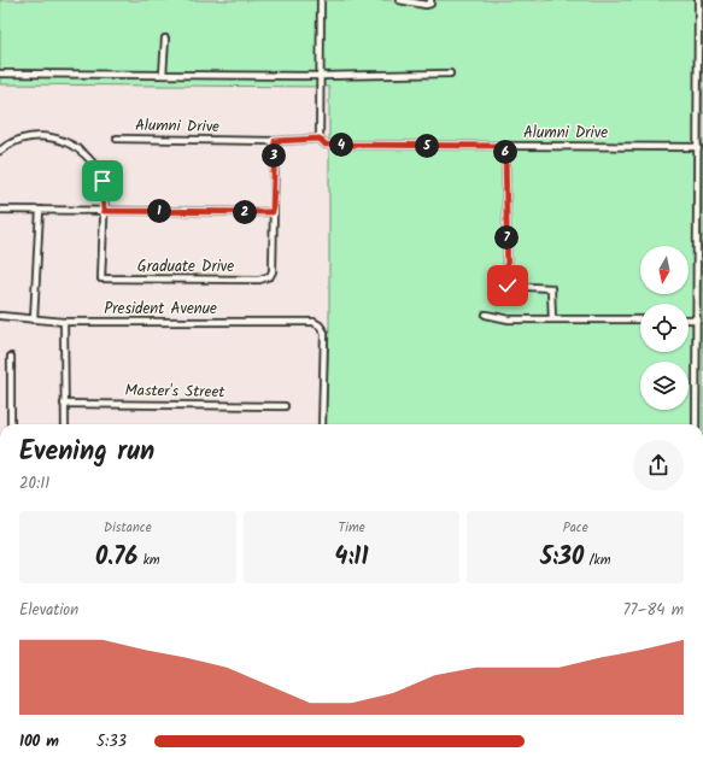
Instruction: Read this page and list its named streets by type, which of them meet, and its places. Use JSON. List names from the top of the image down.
{
  "streets": {
    "street": [
      "Alumni Drive",
      "Graduate Drive",
      "President Avenue",
      "Master's Street"
    ]
  },
  "north": "bottom",
  "page": {
    "pins": [
      "4",
      "5",
      "6",
      "3",
      "1",
      "2",
      "7"
    ],
    "heading": ["Evening run", "20:11"],
    "stats": [
      ["Distance", "0.76 km"],
      ["Time", "4:11"],
      ["Pace", "5:30 /km"]
    ],
    "chart": ["Elevation", "77–84 m"],
    "list": [
      {
        "name": "100 m",
        "note": "5:33"
      }
    ]
  }
}
